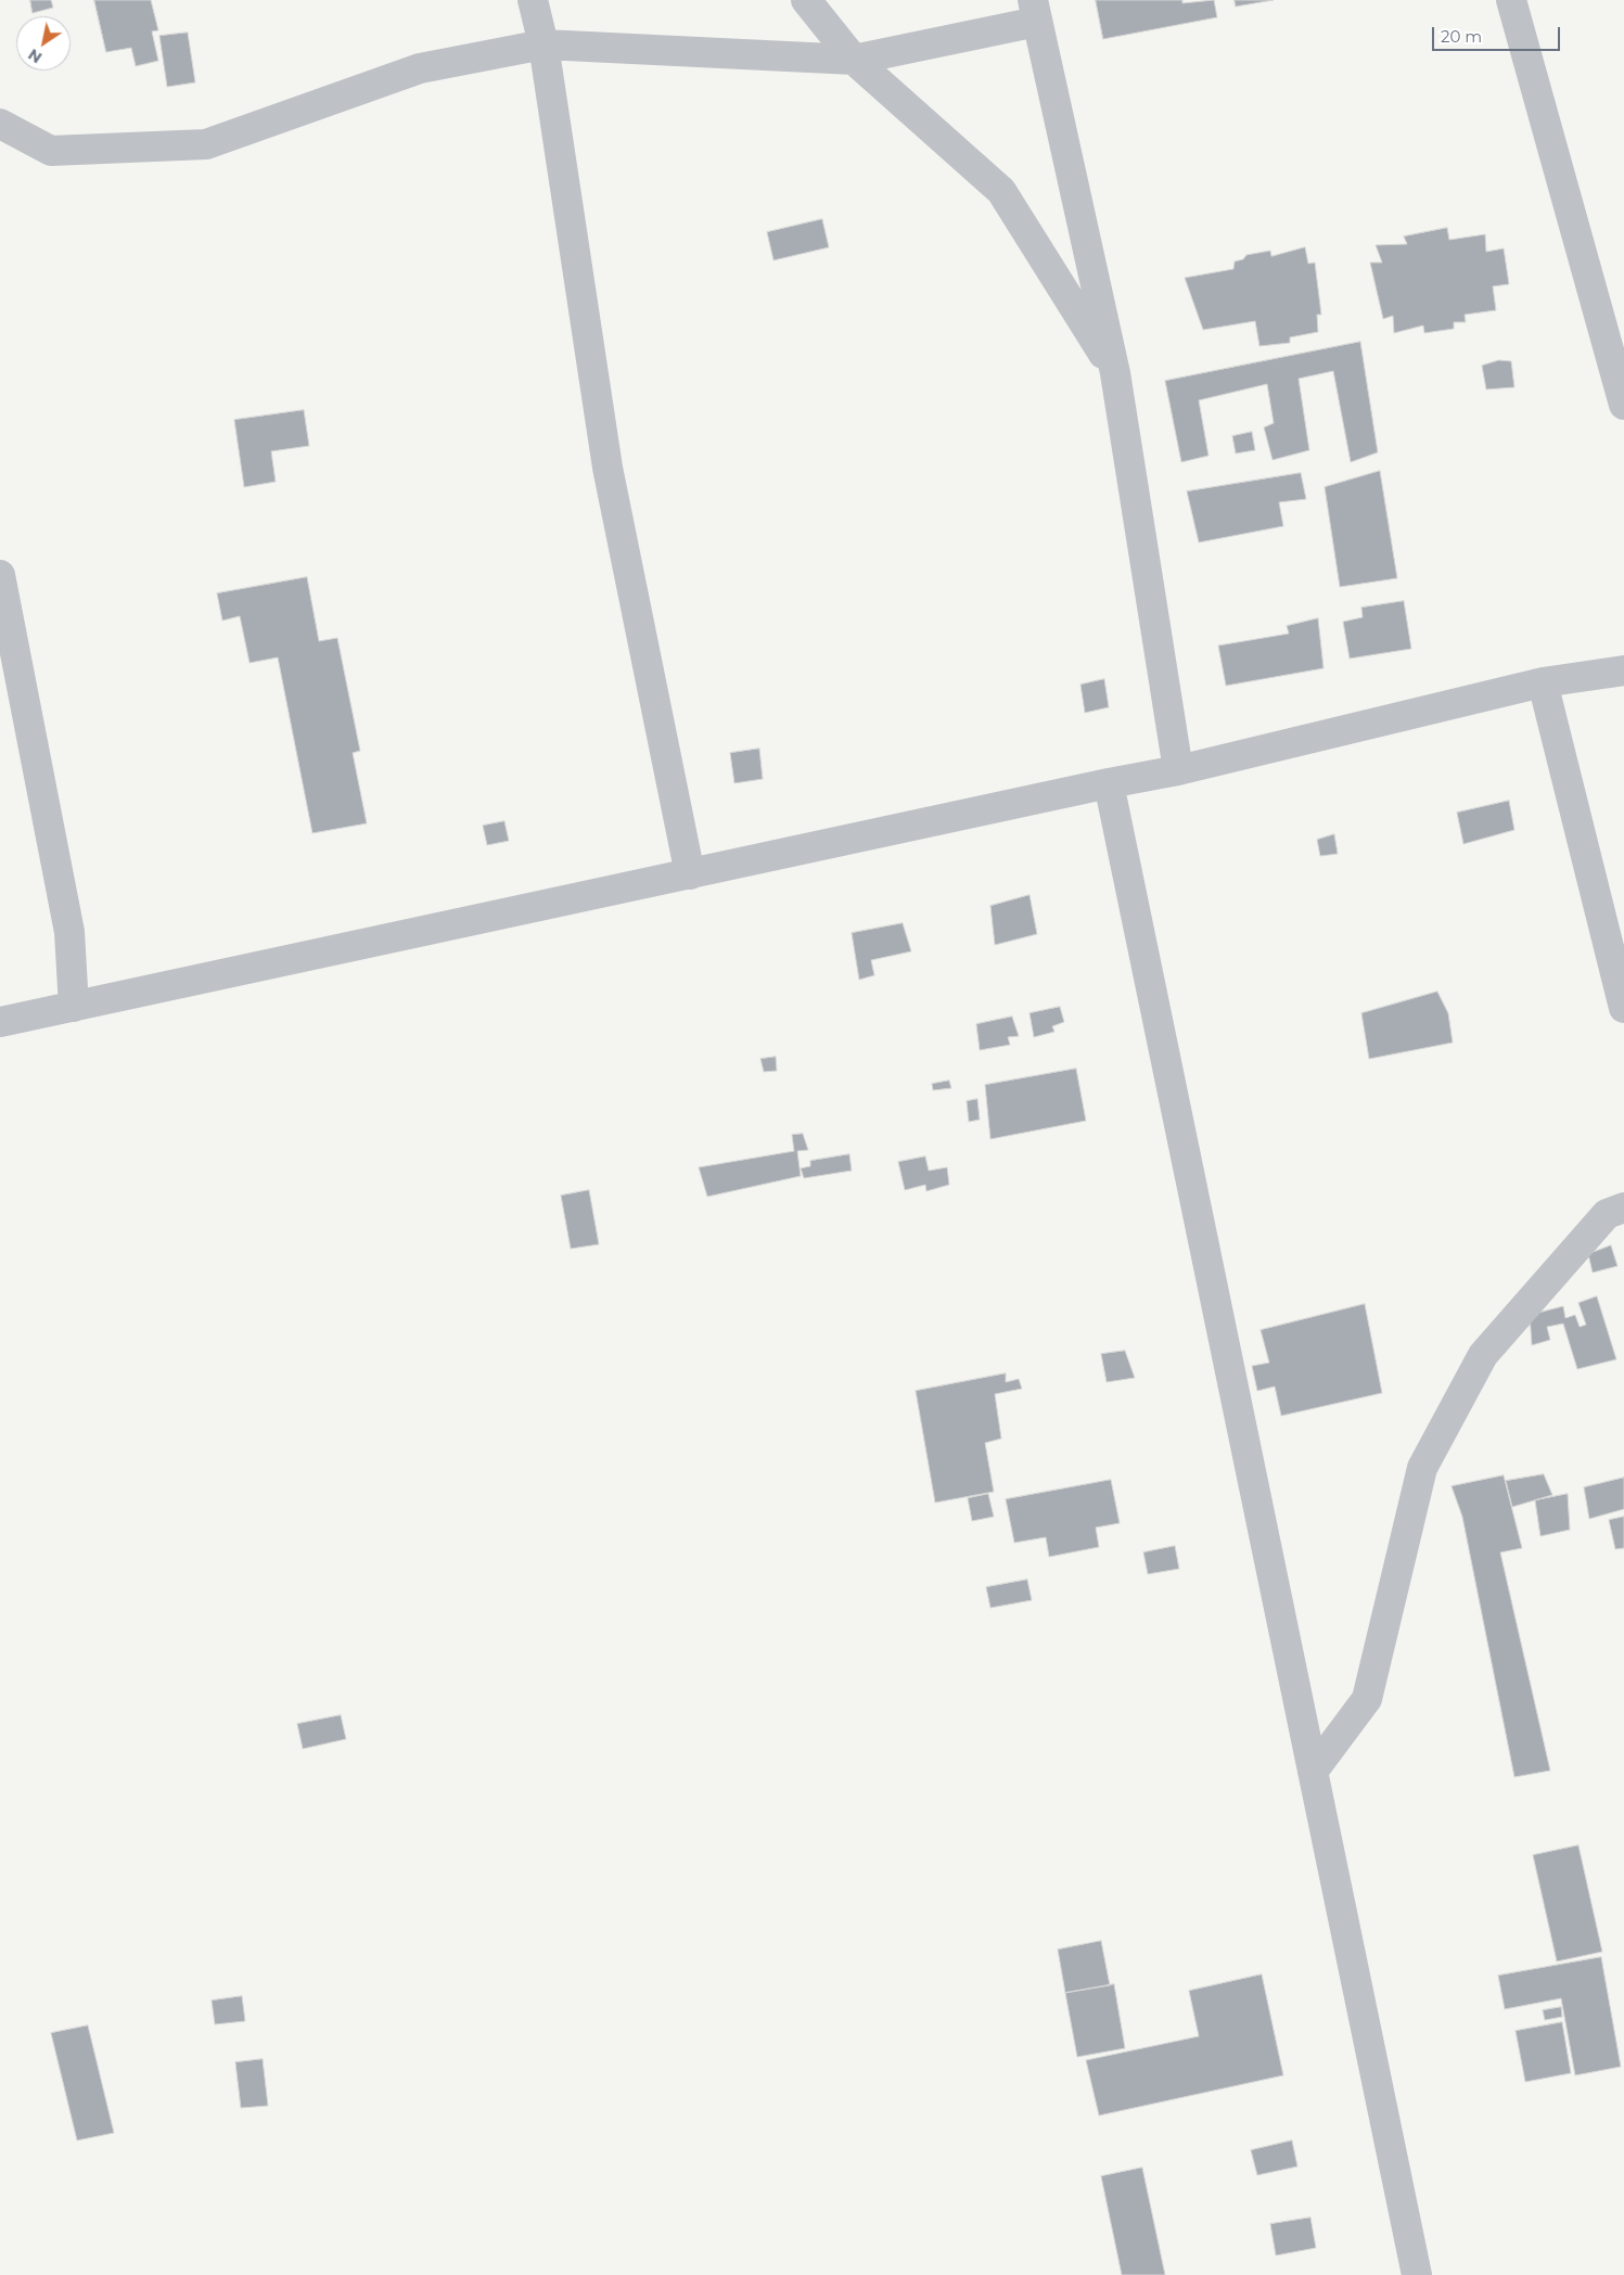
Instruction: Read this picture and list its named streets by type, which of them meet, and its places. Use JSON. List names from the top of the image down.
{
  "scale_bar": "20 m",
  "north": "bottom left"
}
